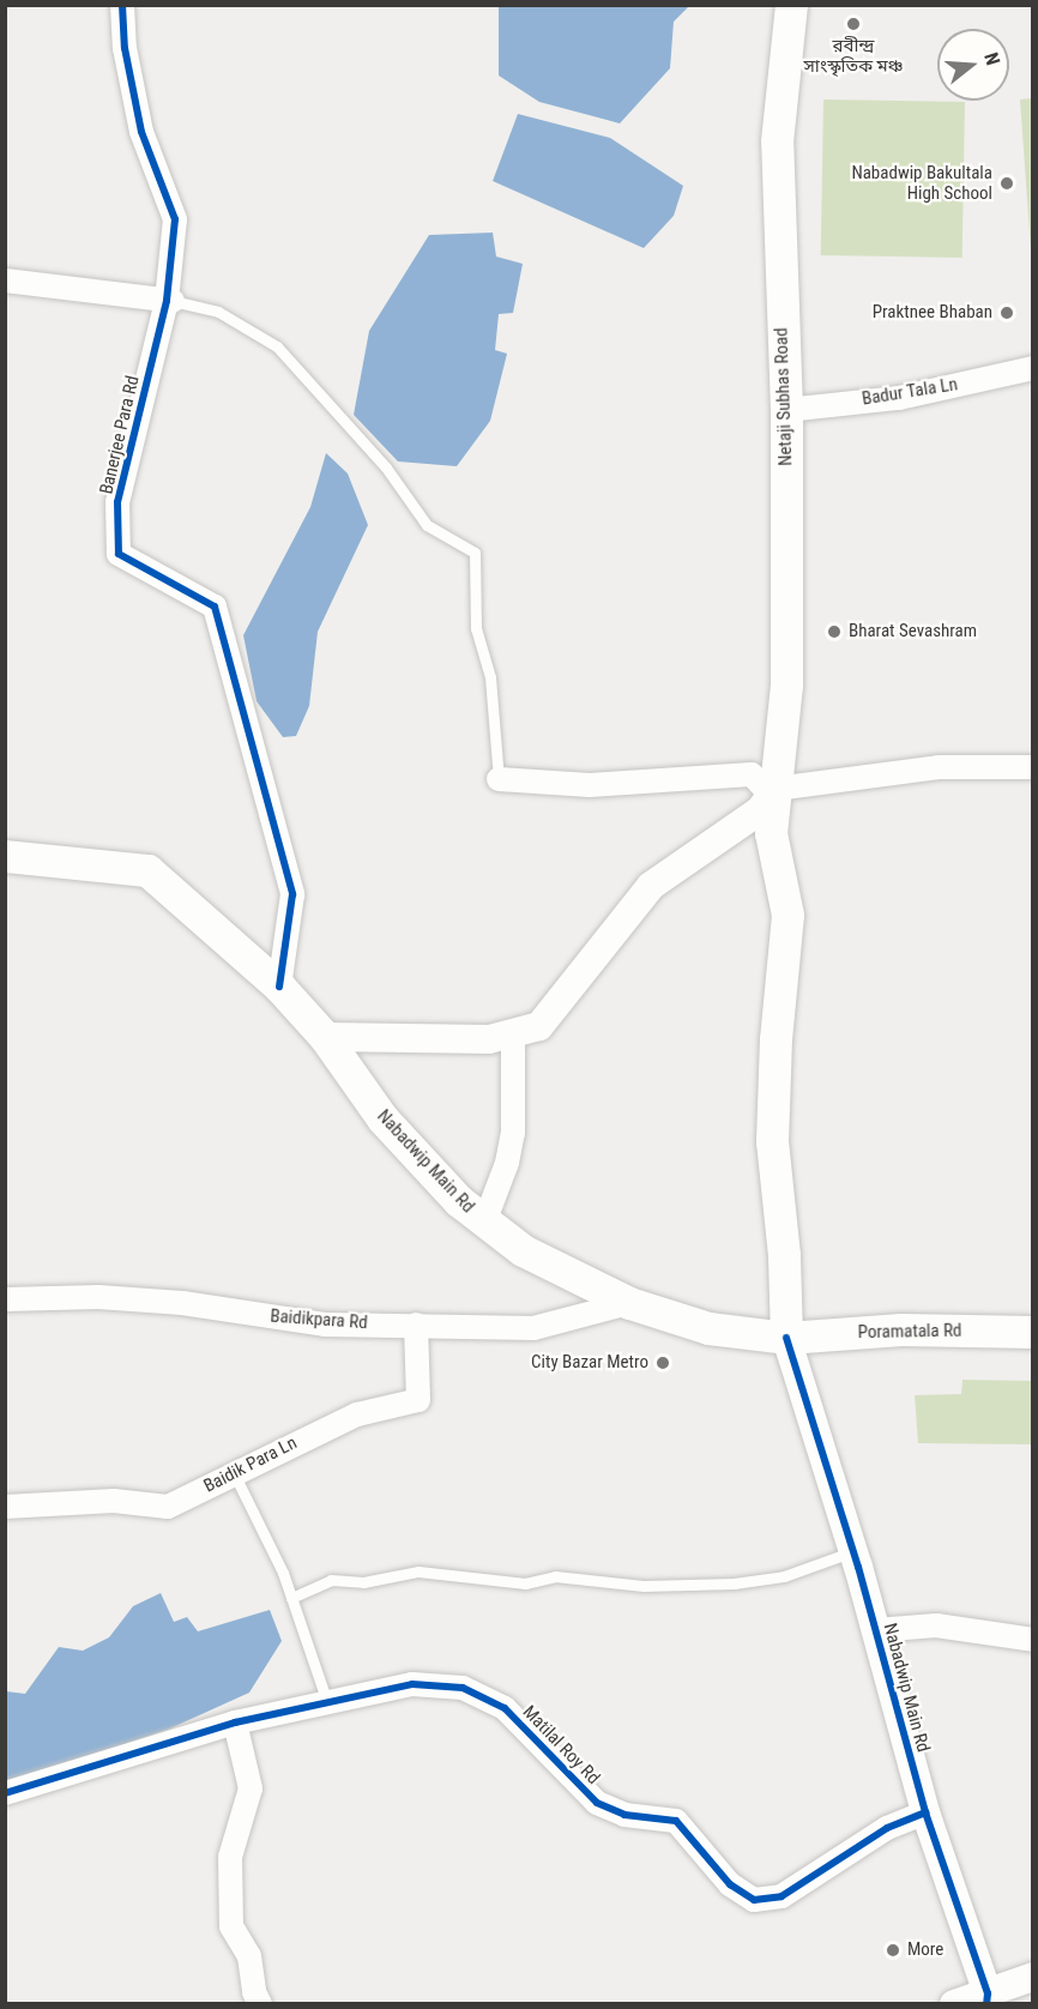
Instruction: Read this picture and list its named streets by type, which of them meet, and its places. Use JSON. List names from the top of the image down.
{
  "streets": {
    "main road": ["Netaji Subhas Road", "Nabadwip Main Rd", "Poramatala Rd"],
    "street": [
      "Badur Tala Ln",
      "Banerjee Para Rd",
      "Baidikpara Rd",
      "Baidik Para Ln",
      "Matilal Roy Rd"
    ]
  },
  "crossings": [
    ["Badur Tala Ln", "Netaji Subhas Road"],
    ["Netaji Subhas Road", "Nabadwip Main Rd"],
    ["Netaji Subhas Road", "Poramatala Rd"],
    ["Banerjee Para Rd", "Nabadwip Main Rd"],
    ["Nabadwip Main Rd", "Baidikpara Rd"],
    ["Nabadwip Main Rd", "Poramatala Rd"],
    ["Nabadwip Main Rd", "Matilal Roy Rd"],
    ["Baidikpara Rd", "Baidik Para Ln"]
  ],
  "places": [
    "রবীন্দ্র সাংস্কৃতিক মঞ্চ",
    "Nabadwip Bakultala High School",
    "Praktnee Bhaban",
    "Bharat Sevashram",
    "City Bazar Metro",
    "More"
  ],
  "north": "right"
}
